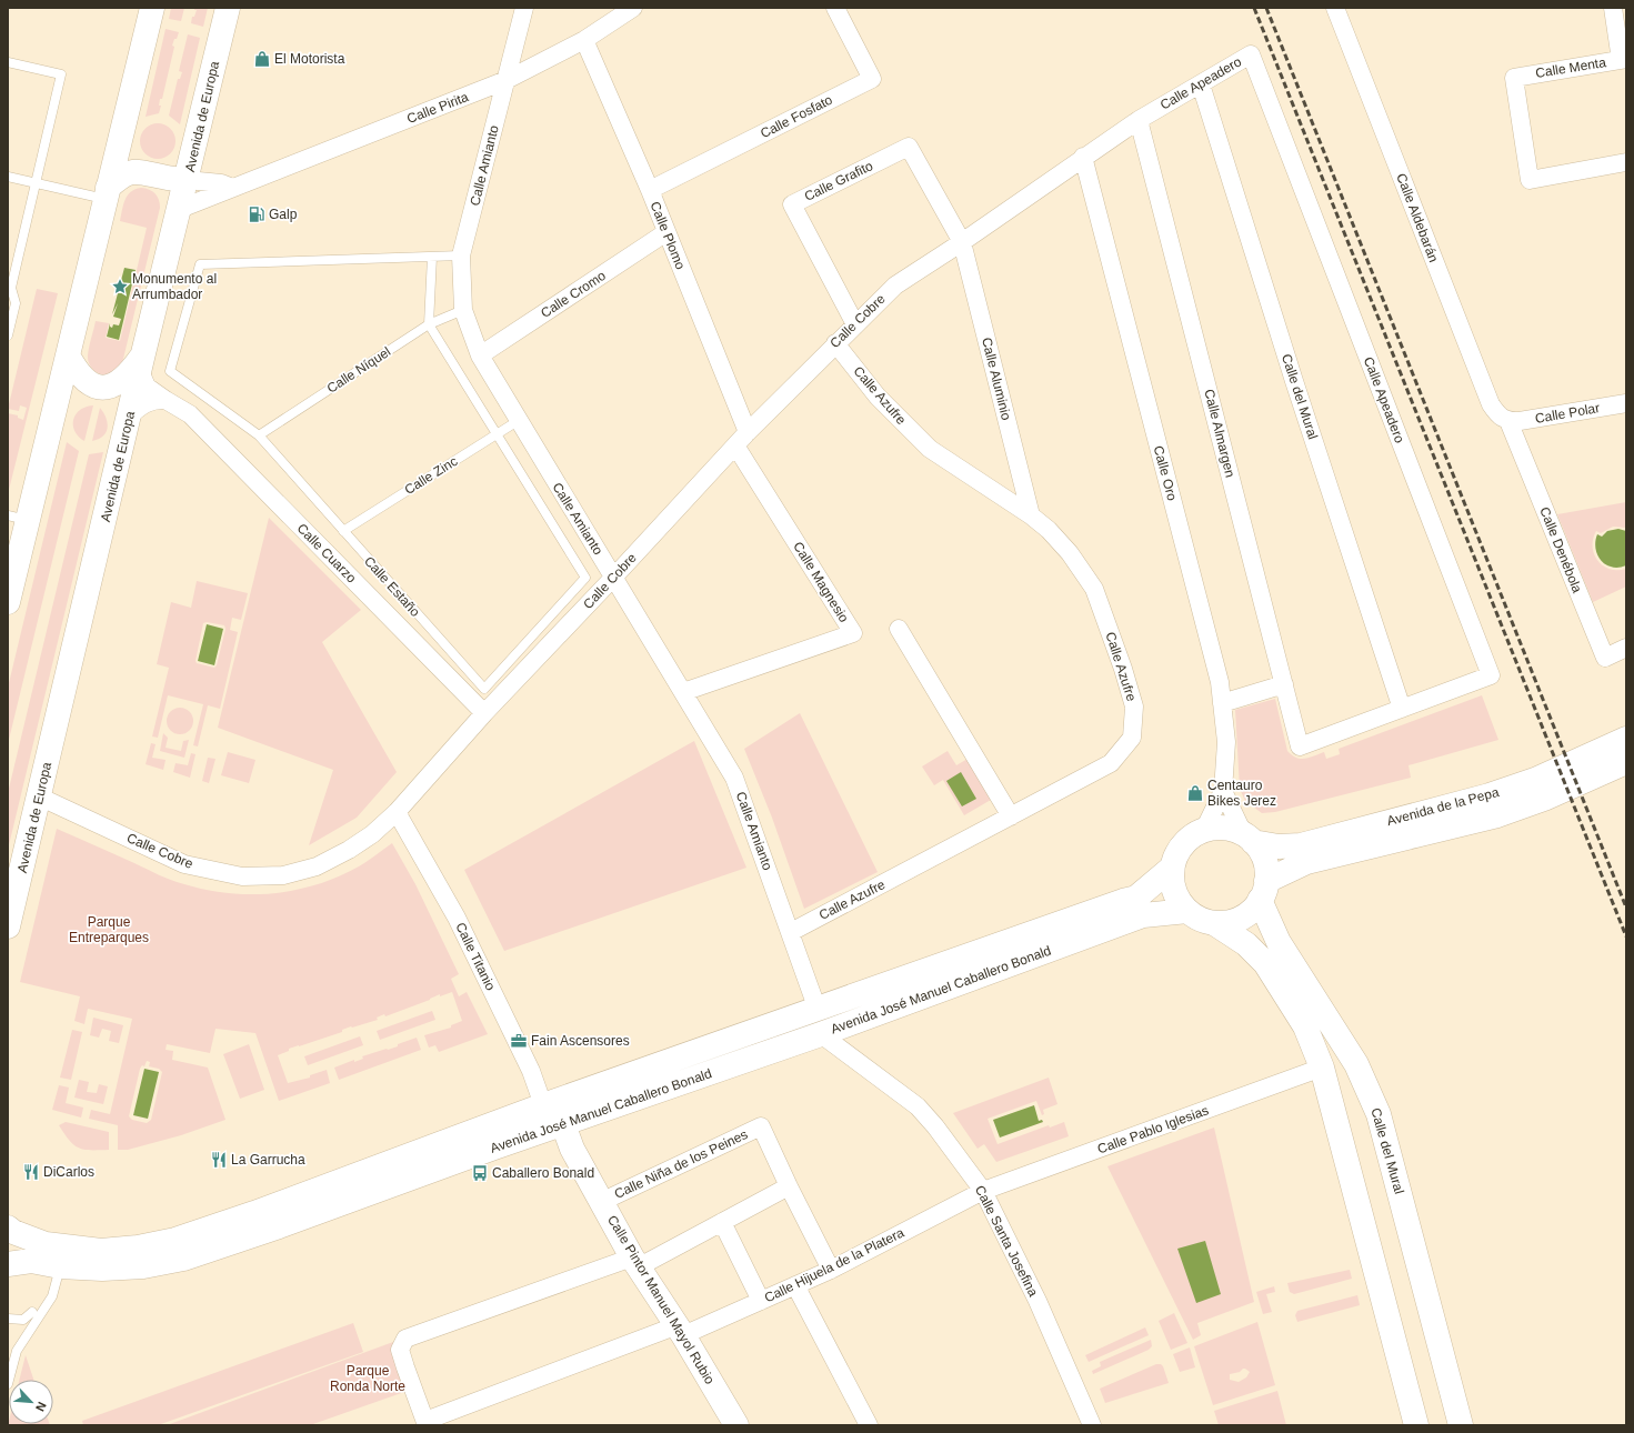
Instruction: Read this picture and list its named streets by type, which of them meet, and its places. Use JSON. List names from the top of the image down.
{
  "streets": {
    "main road": [
      "Avenida de Europa",
      "Calle del Mural",
      "Avenida de la Pepa",
      "Avenida José Manuel Caballero Bonald",
      "Calle Pintor Manuel Mayol Rubio"
    ],
    "street": [
      "Calle Menta",
      "Calle Apeadero",
      "Calle Pirita",
      "Calle Fosfato",
      "Calle Amianto",
      "Calle Grafito",
      "Calle Aldebarán",
      "Calle Plomo",
      "Calle Cromo",
      "Calle Cobre",
      "Calle Aluminio",
      "Calle Azufre",
      "Calle Polar",
      "Calle Almargen",
      "Calle Oro",
      "Calle Denébola",
      "Calle Cuarzo",
      "Calle Magnesio",
      "Calle Titanio",
      "Calle Pablo Iglesias",
      "Calle Niña de los Peines",
      "Calle Santa Josefina",
      "Calle Hijuela de la Platera"
    ],
    "lane": ["Calle Níquel", "Calle Zinc", "Calle Estaño"]
  },
  "crossings": [
    ["Calle Apeadero", "Calle Cobre"],
    ["Calle Apeadero", "Calle del Mural"],
    ["Calle Apeadero", "Calle Almargen"],
    ["Calle Pirita", "Avenida de Europa"],
    ["Calle Pirita", "Calle Amianto"],
    ["Calle Pirita", "Calle Plomo"],
    ["Avenida de Europa", "Calle Cobre"],
    ["Avenida de Europa", "Calle Cuarzo"],
    ["Calle Fosfato", "Calle Plomo"],
    ["Calle Amianto", "Calle Cromo"],
    ["Calle Amianto", "Calle Cobre"],
    ["Calle Amianto", "Calle Níquel"],
    ["Calle Amianto", "Calle Azufre"],
    ["Calle Amianto", "Calle Zinc"],
    ["Calle Amianto", "Calle Magnesio"],
    ["Calle Amianto", "Calle Estaño"],
    ["Calle Amianto", "Avenida José Manuel Caballero Bonald"],
    ["Calle Grafito", "Calle Cobre"],
    ["Calle Grafito", "Calle Aluminio"],
    ["Calle Aldebarán", "Calle Polar"],
    ["Calle Aldebarán", "Calle Denébola"],
    ["Calle Plomo", "Calle Cromo"],
    ["Calle Plomo", "Calle Cobre"],
    ["Calle Cobre", "Calle Aluminio"],
    ["Calle Cobre", "Calle Azufre"],
    ["Calle Cobre", "Calle Almargen"],
    ["Calle Cobre", "Calle Oro"],
    ["Calle Cobre", "Calle Cuarzo"],
    ["Calle Cobre", "Calle Magnesio"],
    ["Calle Cobre", "Calle Titanio"],
    ["Calle Níquel", "Calle Estaño"],
    ["Calle Aluminio", "Calle Azufre"],
    ["Calle del Mural", "Calle Oro"],
    ["Calle del Mural", "Avenida de la Pepa"],
    ["Calle del Mural", "Avenida José Manuel Caballero Bonald"],
    ["Calle Polar", "Calle Denébola"],
    ["Calle Oro", "Avenida de la Pepa"],
    ["Calle Oro", "Avenida José Manuel Caballero Bonald"],
    ["Calle Zinc", "Calle Estaño"],
    ["Avenida de la Pepa", "Avenida José Manuel Caballero Bonald"],
    ["Calle Titanio", "Avenida José Manuel Caballero Bonald"],
    ["Avenida José Manuel Caballero Bonald", "Calle Santa Josefina"],
    ["Avenida José Manuel Caballero Bonald", "Calle Pintor Manuel Mayol Rubio"],
    ["Calle Pablo Iglesias", "Calle Santa Josefina"],
    ["Calle Pablo Iglesias", "Calle Hijuela de la Platera"],
    ["Calle Niña de los Peines", "Calle Hijuela de la Platera"],
    ["Calle Niña de los Peines", "Calle Pintor Manuel Mayol Rubio"],
    ["Calle Santa Josefina", "Calle Hijuela de la Platera"],
    ["Calle Hijuela de la Platera", "Calle Pintor Manuel Mayol Rubio"]
  ],
  "parks": ["Parque Entreparques", "Parque Ronda Norte"],
  "places": {
    "shop": ["El Motorista", "Centauro Bikes Jerez"],
    "fuel station": ["Galp"],
    "place": ["Monumento al Arrumbador"],
    "office": ["Fain Ascensores"],
    "restaurant": ["La Garrucha", "DiCarlos"],
    "bus stop": ["Caballero Bonald"]
  },
  "north": "bottom right"
}
